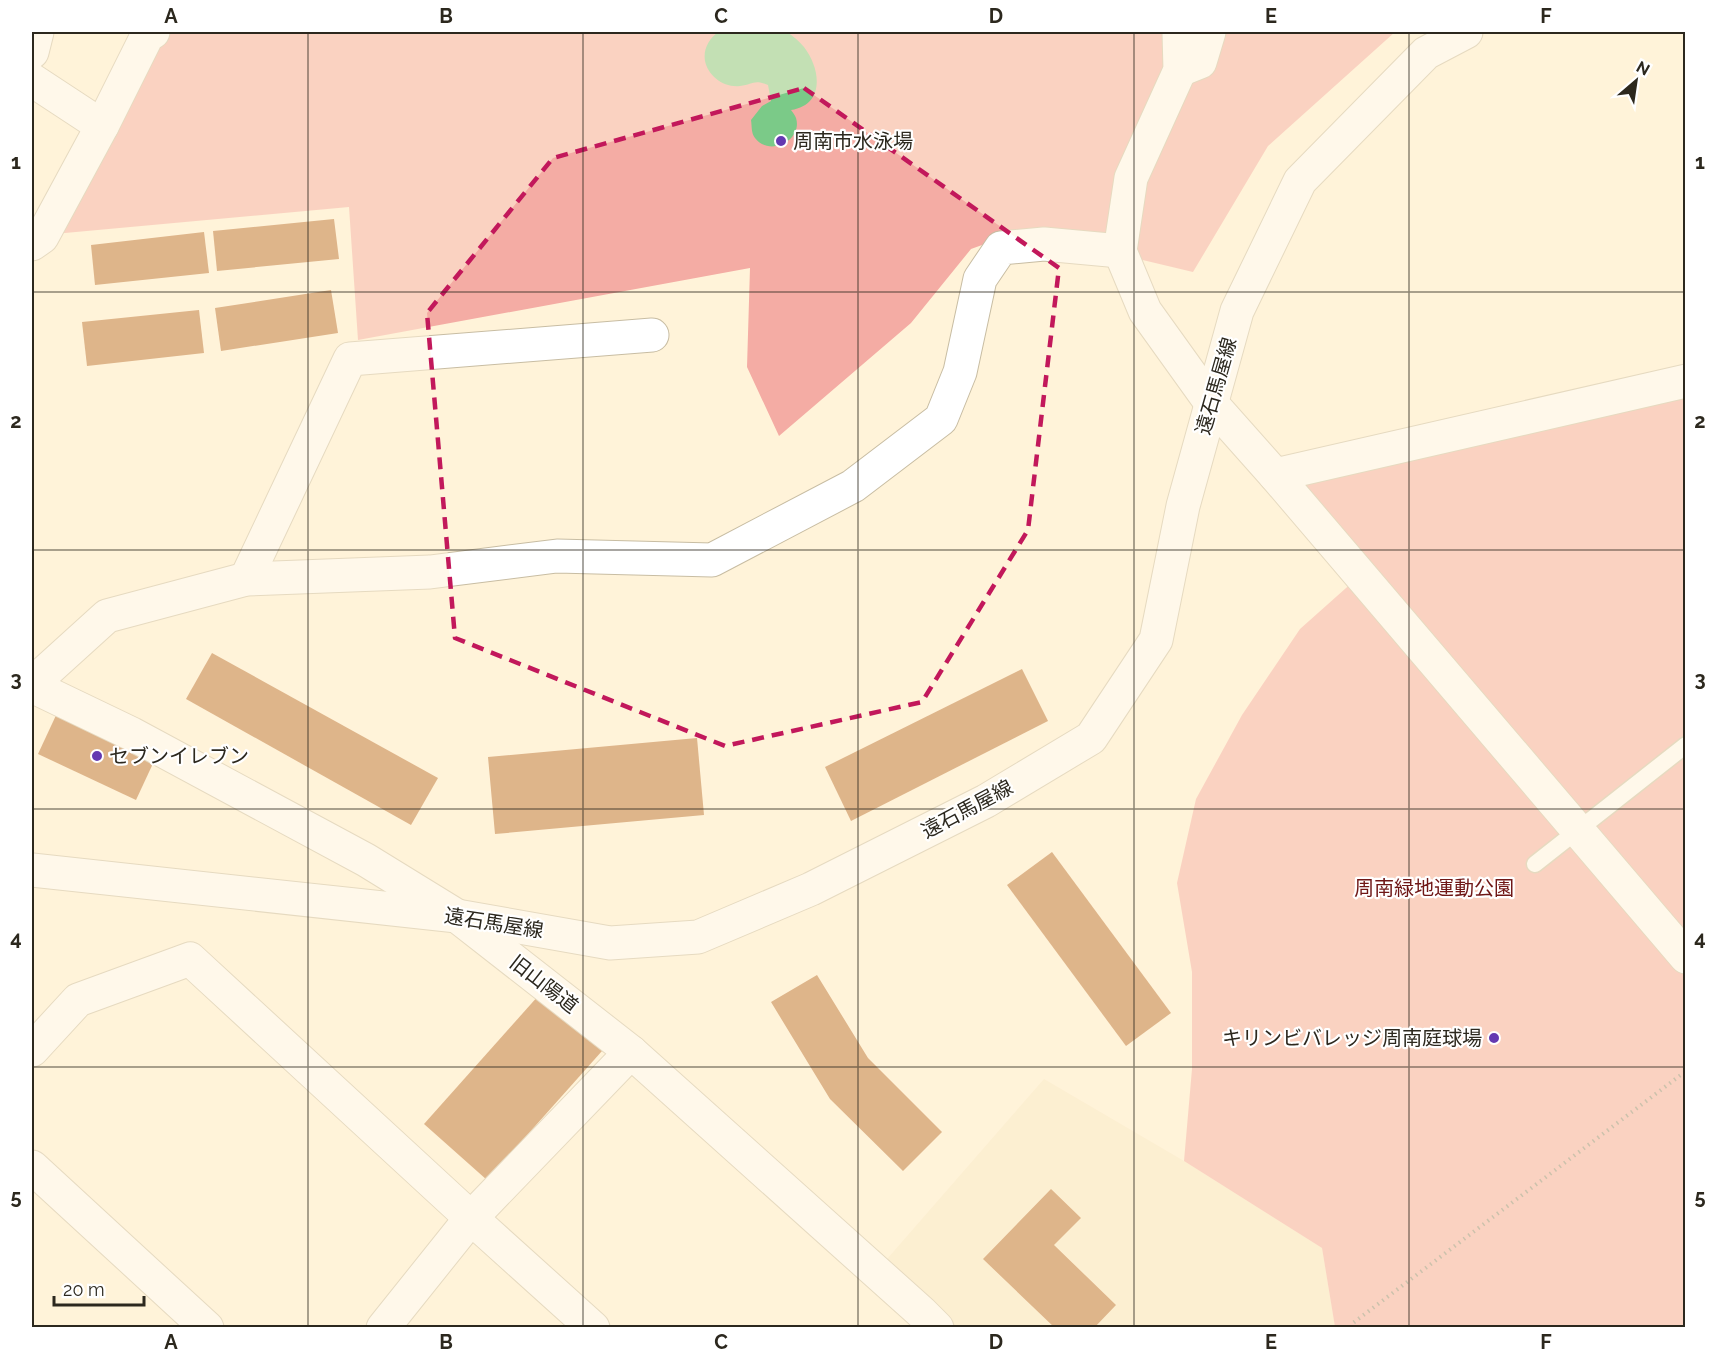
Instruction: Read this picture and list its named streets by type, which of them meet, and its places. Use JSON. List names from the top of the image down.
{
  "streets": {
    "street": ["遠石馬屋線", "旧山陽道"]
  },
  "crossings": [
    ["遠石馬屋線", "旧山陽道"]
  ],
  "parks": ["周南緑地運動公園"],
  "places": ["周南市水泳場", "セブンイレブン", "キリンビバレッジ周南庭球場"],
  "scale_bar": "20 m",
  "north": "top right",
  "grid": {
    "columns": [
      "A",
      "B",
      "C",
      "D",
      "E",
      "F"
    ],
    "rows": [
      "1",
      "2",
      "3",
      "4",
      "5"
    ]
  }
}
